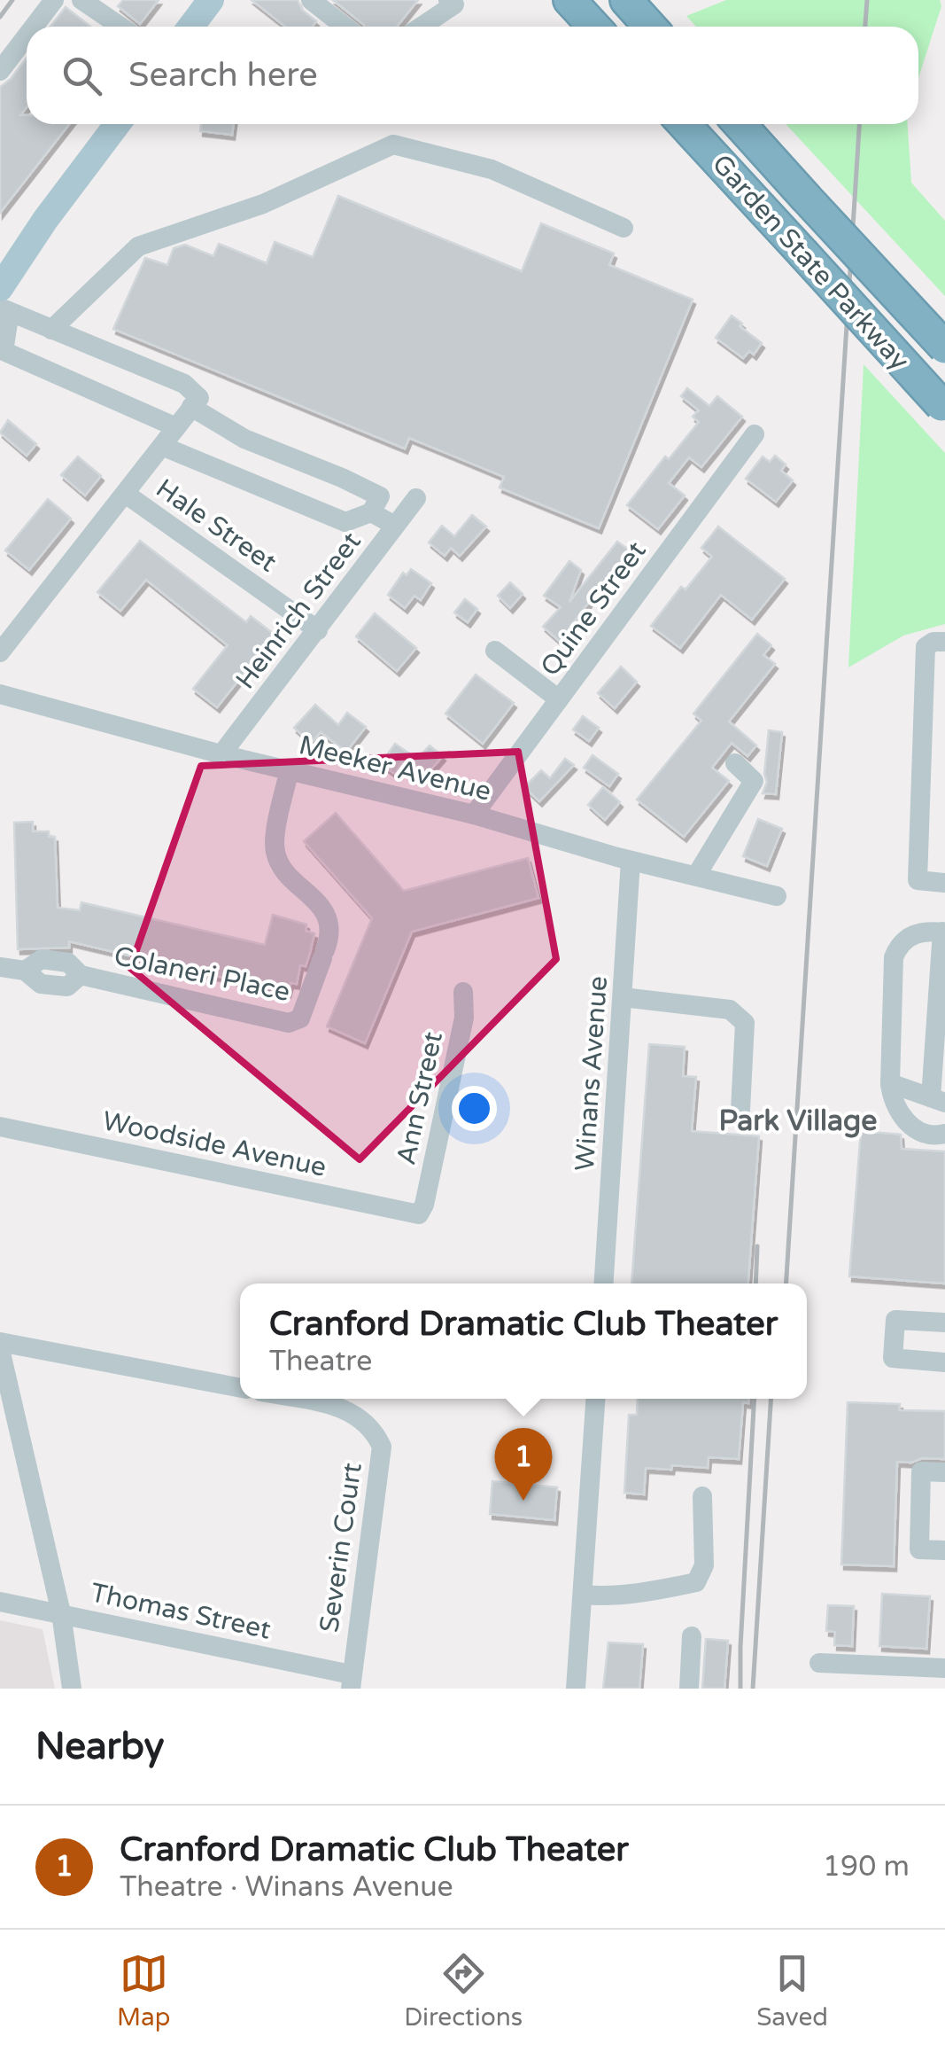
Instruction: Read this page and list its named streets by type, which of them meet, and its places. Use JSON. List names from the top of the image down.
{
  "streets": {
    "highway": ["Garden State Parkway"],
    "street": [
      "Hale Street",
      "Quine Street",
      "Heinrich Street",
      "Meeker Avenue",
      "Colaneri Place",
      "Winans Avenue",
      "Ann Street",
      "Woodside Avenue",
      "Severin Court",
      "Thomas Street"
    ]
  },
  "crossings": [
    ["Hale Street", "Heinrich Street"],
    ["Quine Street", "Meeker Avenue"],
    ["Heinrich Street", "Meeker Avenue"],
    ["Meeker Avenue", "Colaneri Place"],
    ["Meeker Avenue", "Winans Avenue"],
    ["Ann Street", "Woodside Avenue"],
    ["Severin Court", "Thomas Street"]
  ],
  "districts": ["Park Village"],
  "page": {
    "search": "Search here",
    "popup": ["Cranford Dramatic Club Theater", "Theatre"],
    "pins": "1",
    "heading": "Nearby",
    "list": [
      {
        "mark": "1",
        "name": "Cranford Dramatic Club Theater",
        "note": "Theatre · Winans Avenue",
        "value": "190 m"
      }
    ],
    "nav": ["Map", "Directions", "Saved"]
  }
}
